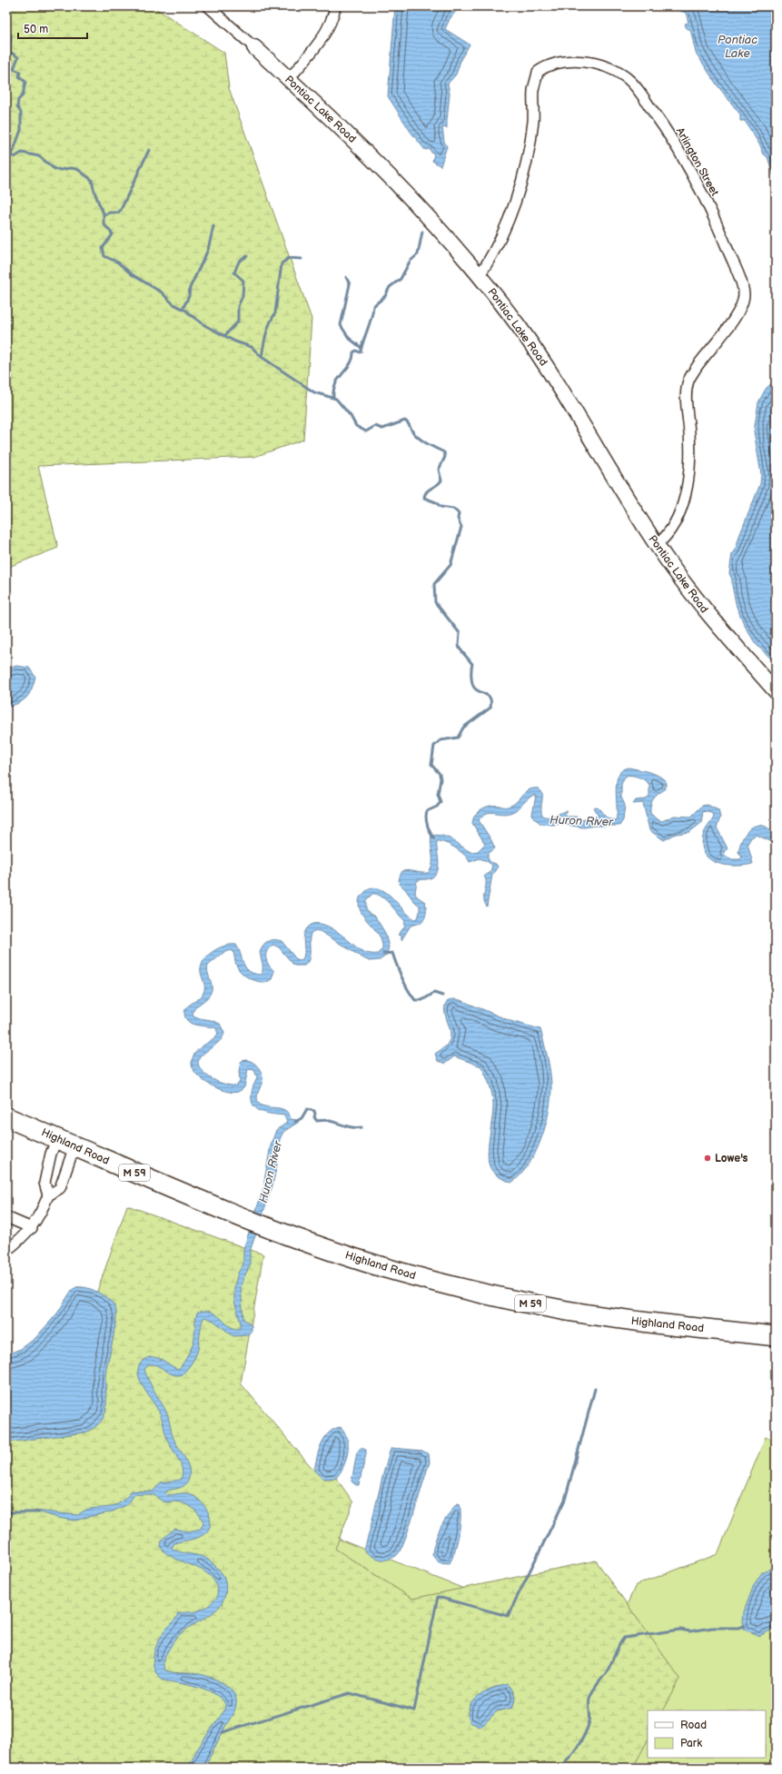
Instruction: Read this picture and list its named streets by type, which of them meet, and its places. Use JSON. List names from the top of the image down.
{
  "streets": {
    "highway": ["Highland Road", "M 59"],
    "street": ["Pontiac Lake Road", "Arlington Street"]
  },
  "crossings": [
    ["Pontiac Lake Road", "Arlington Street"]
  ],
  "water": ["Pontiac Lake", "Huron River"],
  "places": ["Lowe's"],
  "legend": ["Road", "Park"],
  "scale_bar": "50 m"
}
